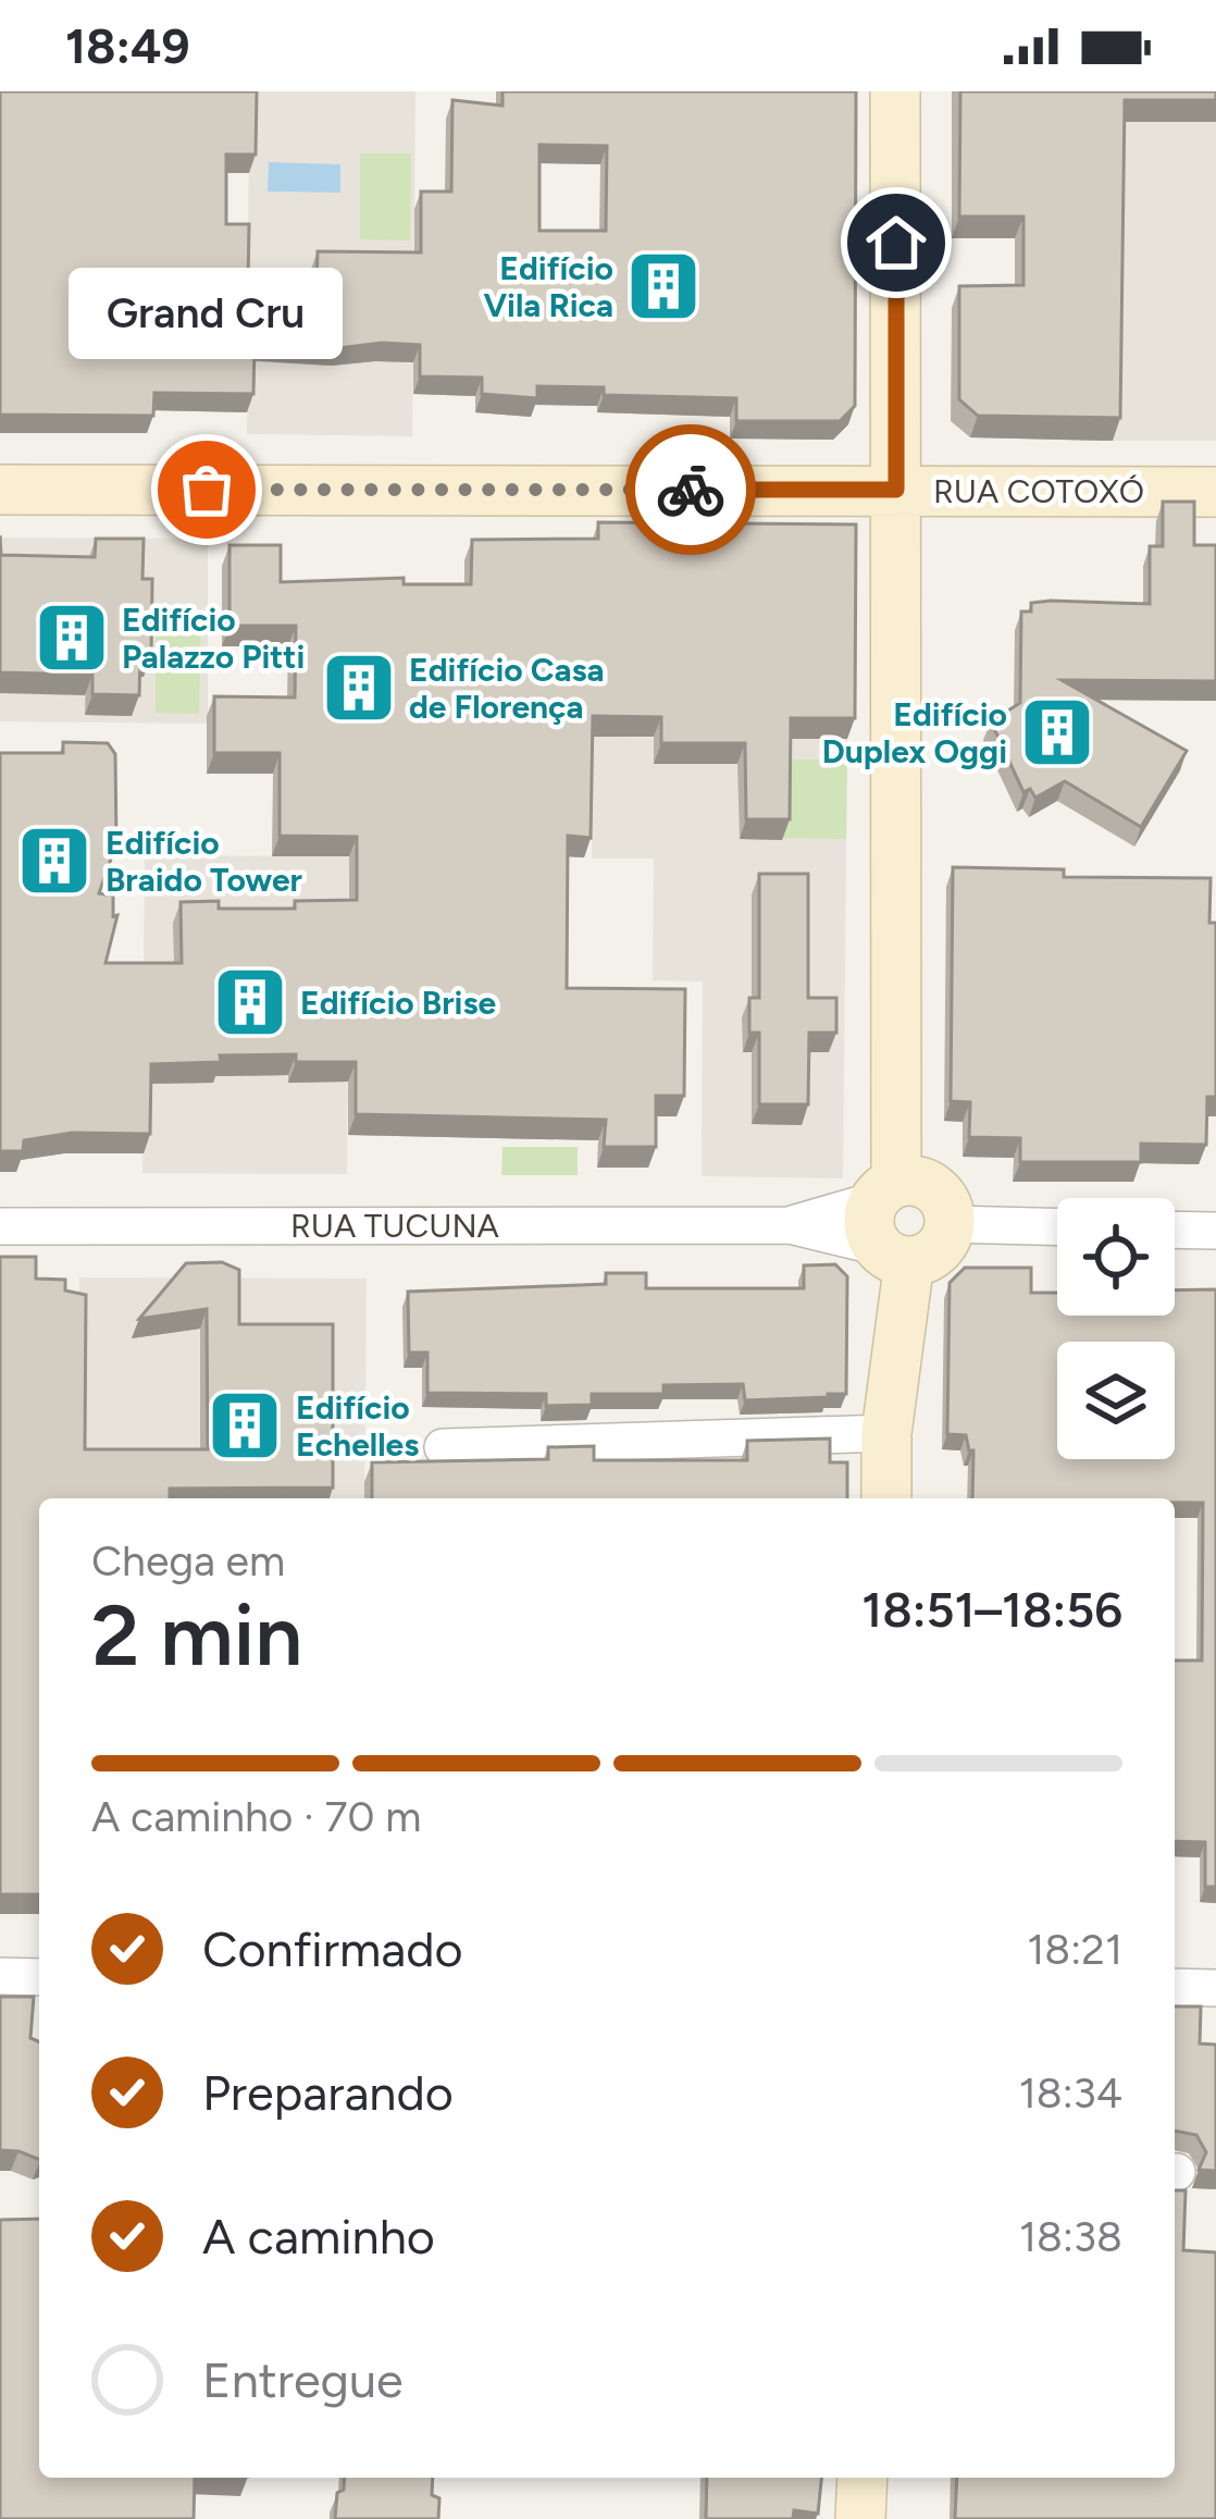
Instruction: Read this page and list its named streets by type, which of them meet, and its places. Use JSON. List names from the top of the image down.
{
  "streets": {
    "street": ["RUA COTOXÓ", "RUA TUCUNA"]
  },
  "places": {
    "building": [
      "Edifício Vila Rica",
      "Edifício Palazzo Pitti",
      "Edifício Casa de Florença",
      "Edifício Duplex Oggi",
      "Edifício Braido Tower",
      "Edifício Brise",
      "Edifício Echelles"
    ],
    "other": ["Grand Cru"]
  },
  "page": {
    "status": "18:49",
    "bubble": "Grand Cru",
    "heading": ["2 min", "Chega em", "18:51–18:56"],
    "bar": "A caminho · 70 m",
    "list": [
      ["Confirmado", "18:21"],
      ["Preparando", "18:34"],
      ["A caminho", "18:38"],
      "Entregue"
    ]
  }
}
